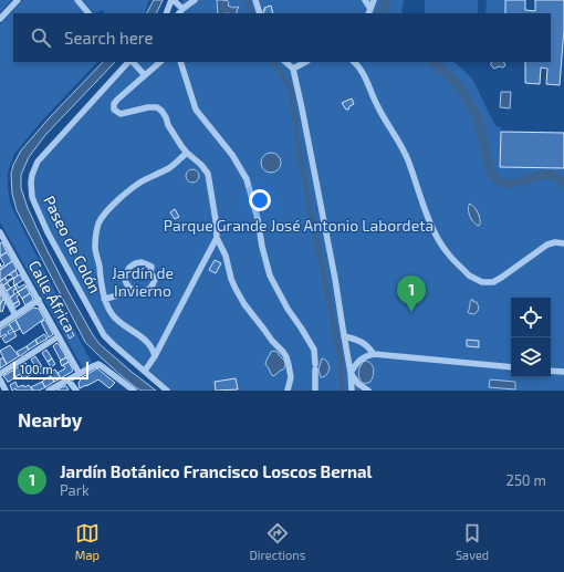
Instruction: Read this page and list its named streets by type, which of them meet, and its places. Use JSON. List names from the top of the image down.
{
  "streets": {
    "street": ["Paseo de Colón", "Calle África"]
  },
  "parks": ["Parque Grande José Antonio Labordeta", "Jardín de Invierno"],
  "scale_bar": "100 m",
  "page": {
    "search": "Search here",
    "pins": "1",
    "scale": "100 m",
    "heading": "Nearby",
    "list": [
      {
        "mark": "1",
        "name": "Jardín Botánico Francisco Loscos Bernal",
        "note": "Park",
        "value": "250 m"
      }
    ],
    "nav": ["Map", "Directions", "Saved"]
  }
}
